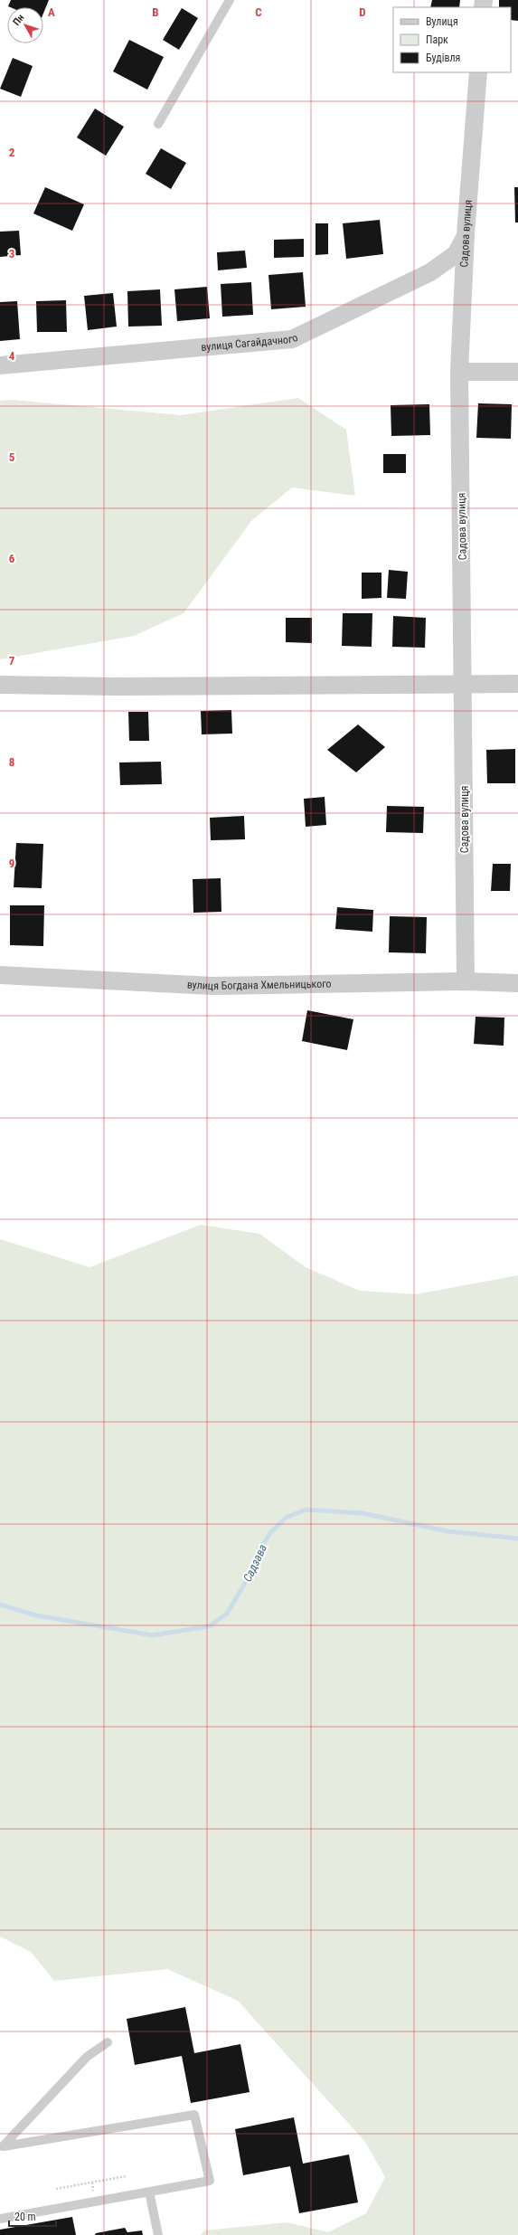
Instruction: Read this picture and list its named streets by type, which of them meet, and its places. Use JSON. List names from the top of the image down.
{
  "streets": {
    "street": ["Садова вулиця", "вулиця Сагайдачного", "вулиця Богдана Хмельницького"]
  },
  "crossings": [
    ["Садова вулиця", "вулиця Сагайдачного"],
    ["Садова вулиця", "вулиця Богдана Хмельницького"]
  ],
  "water": ["Садзава"],
  "legend": ["Вулиця", "Парк", "Будівля"],
  "scale_bar": "20 m",
  "north": "top left",
  "grid": {
    "columns": [
      "A",
      "B",
      "C",
      "D"
    ],
    "rows": [
      "2",
      "3",
      "4",
      "5",
      "6",
      "7",
      "8",
      "9"
    ]
  }
}
